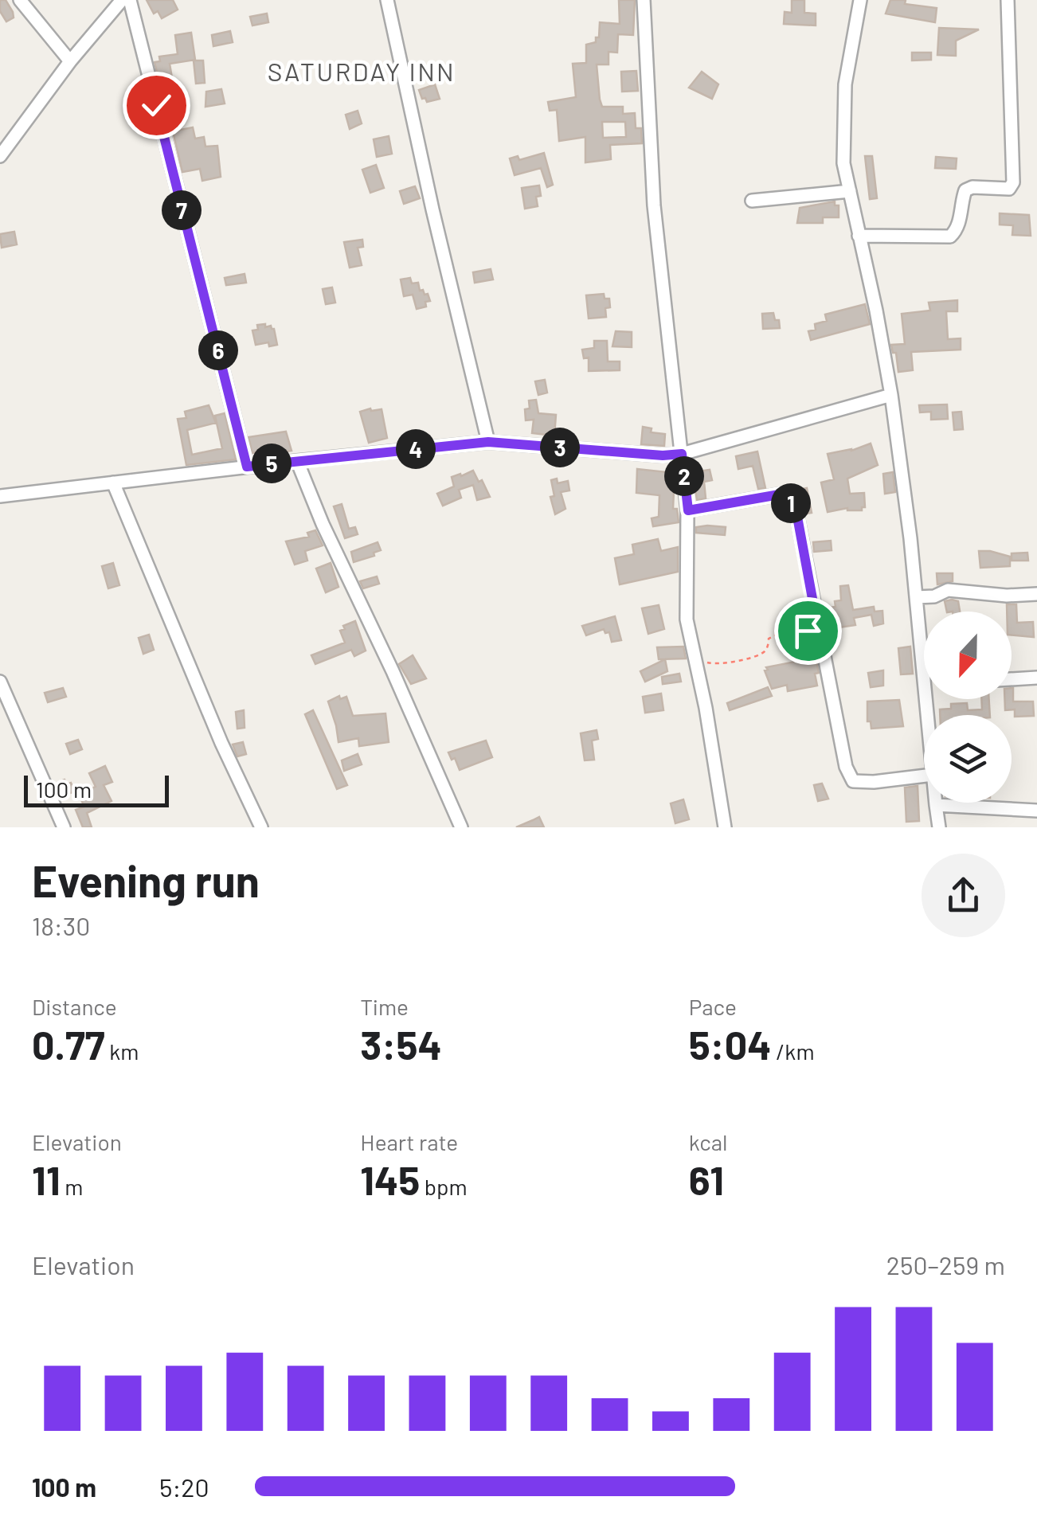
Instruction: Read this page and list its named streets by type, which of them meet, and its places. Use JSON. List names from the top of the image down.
{
  "districts": ["SATURDAY INN"],
  "scale_bar": "100 m",
  "north": "bottom",
  "page": {
    "pins": [
      "7",
      "6",
      "3",
      "4",
      "5",
      "2",
      "1"
    ],
    "scale": "100 m",
    "heading": ["Evening run", "18:30"],
    "stats": [
      ["Distance", "0.77 km"],
      ["Time", "3:54"],
      ["Pace", "5:04 /km"],
      ["Elevation", "11 m"],
      ["Heart rate", "145 bpm"],
      ["kcal", "61"]
    ],
    "chart": ["Elevation", "250–259 m"],
    "list": [
      {
        "name": "100 m",
        "note": "5:20"
      }
    ]
  }
}
